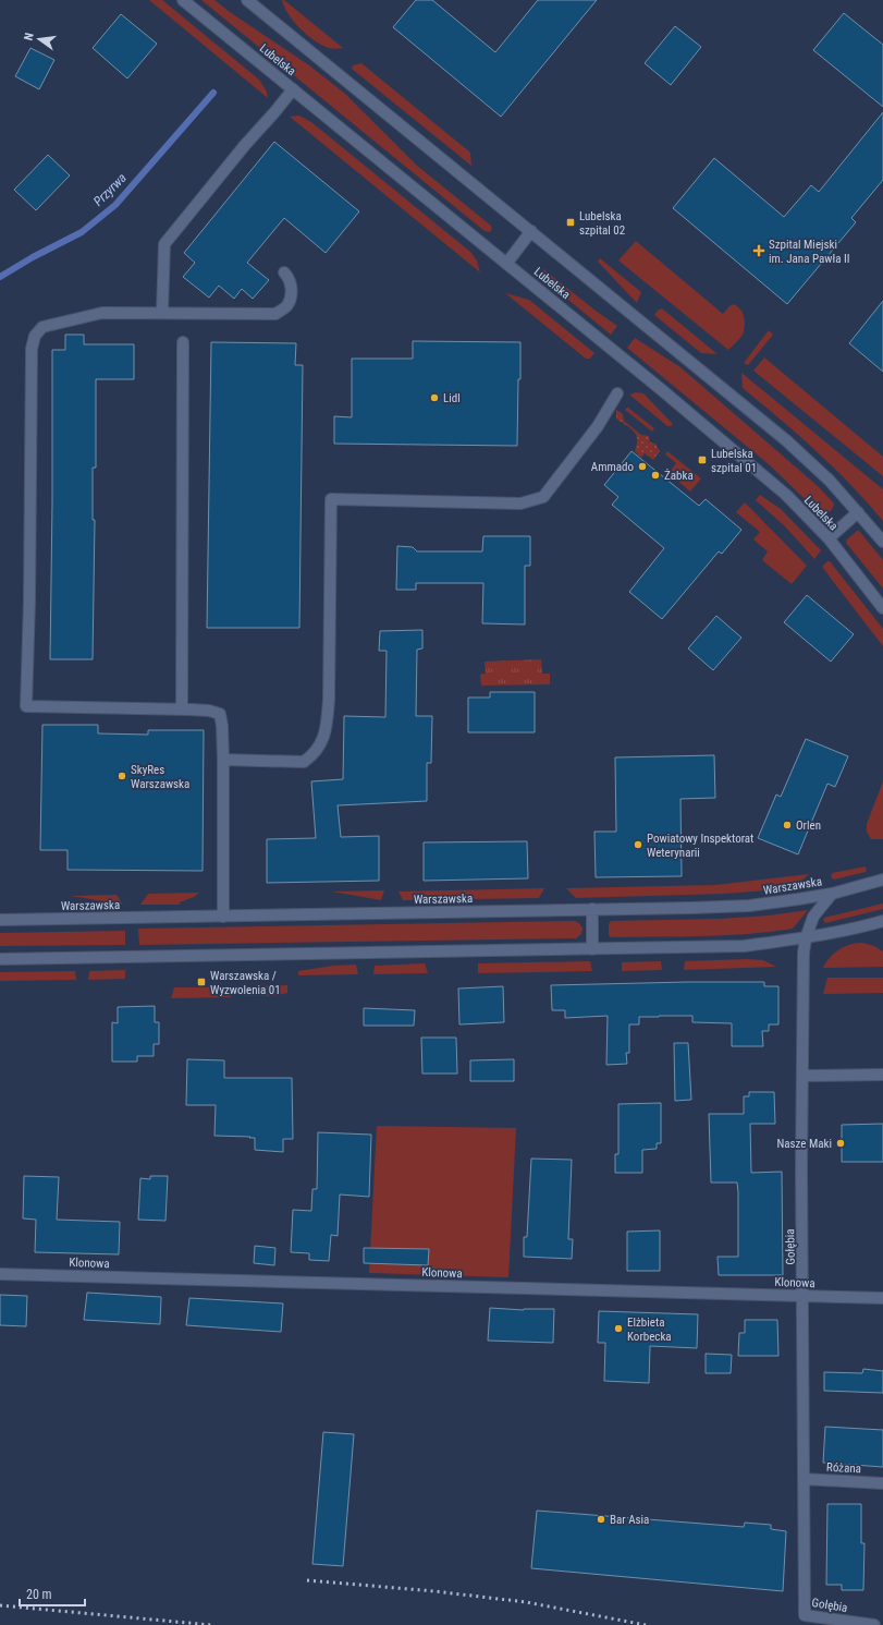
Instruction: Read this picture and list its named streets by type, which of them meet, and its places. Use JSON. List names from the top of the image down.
{
  "streets": {
    "street": [
      "Lubelska",
      "Warszawska",
      "Gołębia",
      "Klonowa",
      "Różana"
    ]
  },
  "crossings": [
    ["Warszawska", "Gołębia"],
    ["Gołębia", "Klonowa"],
    ["Gołębia", "Różana"]
  ],
  "water": ["Przyrwa"],
  "places": {
    "transit": ["Lubelska szpital 02", "Lubelska szpital 01", "Warszawska / Wyzwolenia 01"],
    "health": ["Szpital Miejski im. Jana Pawła II"],
    "other": [
      "Lidl",
      "Ammado",
      "Żabka",
      "SkyRes Warszawska",
      "Orlen",
      "Powiatowy Inspektorat Weterynarii",
      "Nasze Maki",
      "Elżbieta Korbecka",
      "Bar Asia"
    ]
  },
  "scale_bar": "20 m",
  "north": "left"
}
